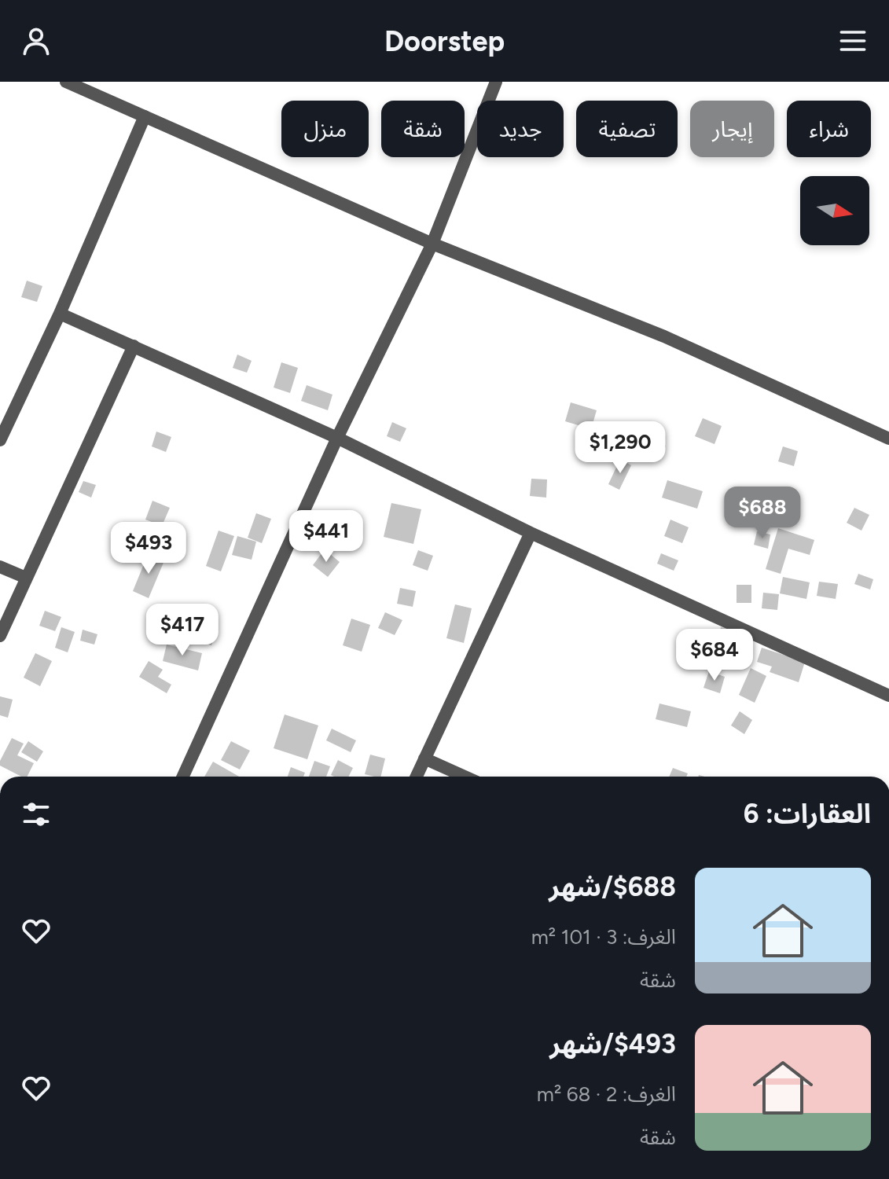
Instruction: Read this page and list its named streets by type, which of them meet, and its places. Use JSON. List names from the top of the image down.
{
  "north": "right",
  "page": {
    "header": "Doorstep",
    "chip": [
      "شراء",
      "إيجار",
      "تصفية",
      "جديد",
      "شقة",
      "منزل"
    ],
    "price": [
      "$1,290",
      "$688",
      "$441",
      "$493",
      "$417",
      "$684"
    ],
    "heading": "العقارات: 6",
    "list": [
      {
        "name": "$688/شهر",
        "note": "الغرف: 3 · 101 m² · شقة"
      },
      {
        "name": "$493/شهر",
        "note": "الغرف: 2 · 68 m² · شقة"
      }
    ]
  }
}
